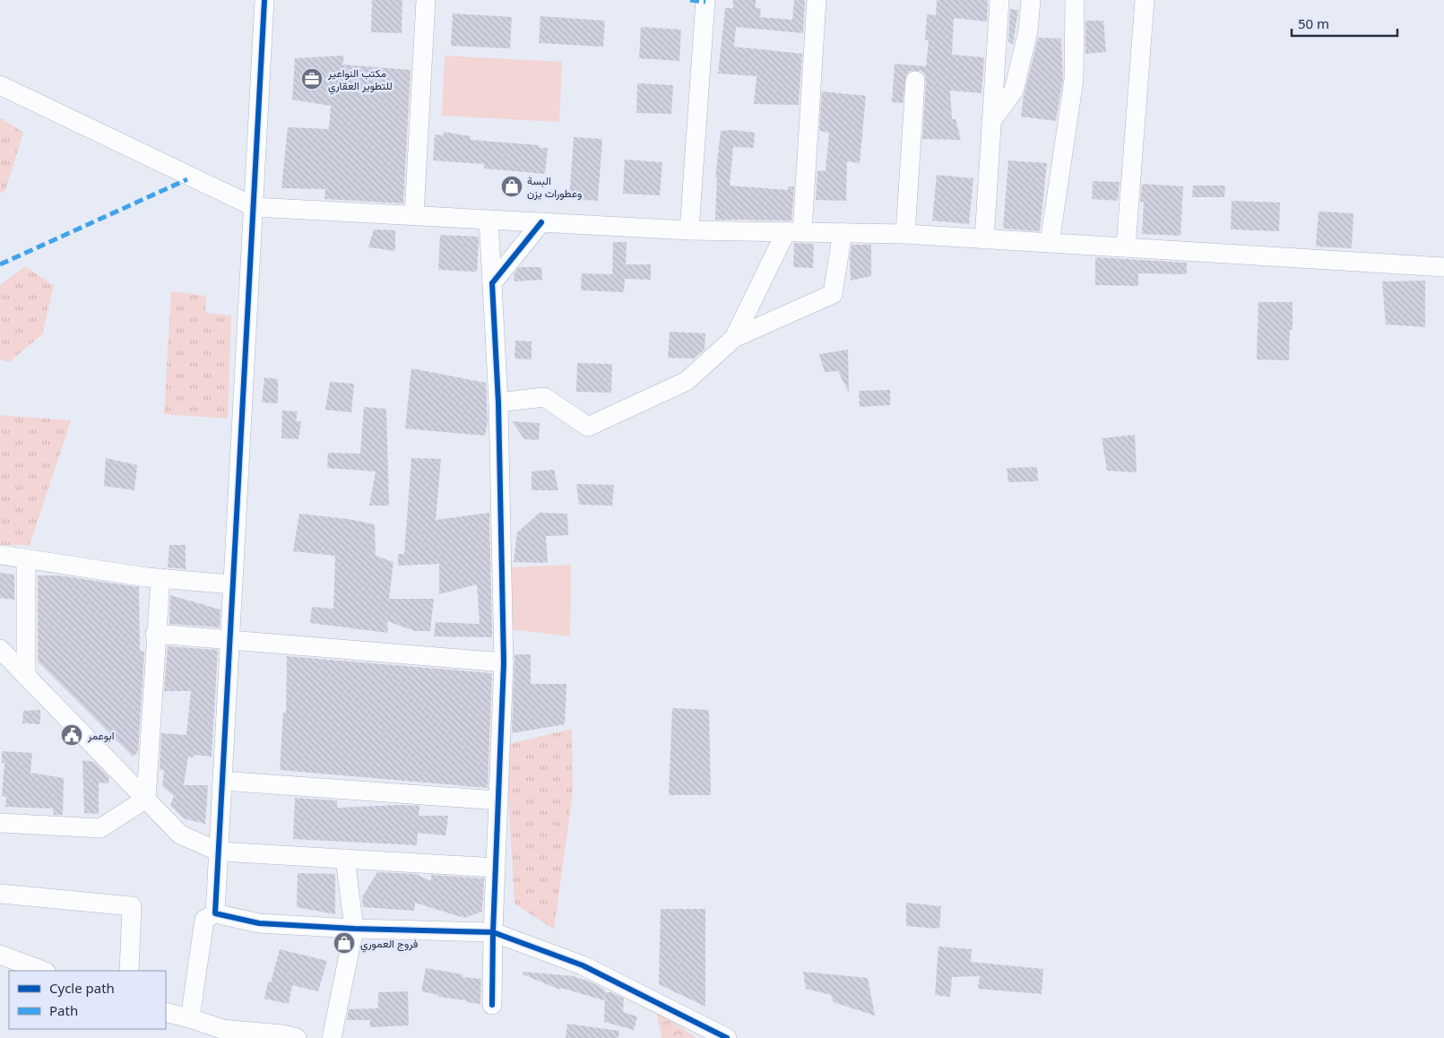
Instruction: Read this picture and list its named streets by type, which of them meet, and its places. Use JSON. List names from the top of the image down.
{
  "places": {
    "office": ["مكتب النواعير للتطوير العقاري"],
    "shop": ["البسة وعطورات يزن", "فروج العموري"],
    "public building": ["ابوعمر"]
  },
  "legend": ["Cycle path", "Path"],
  "scale_bar": "50 m"
}
